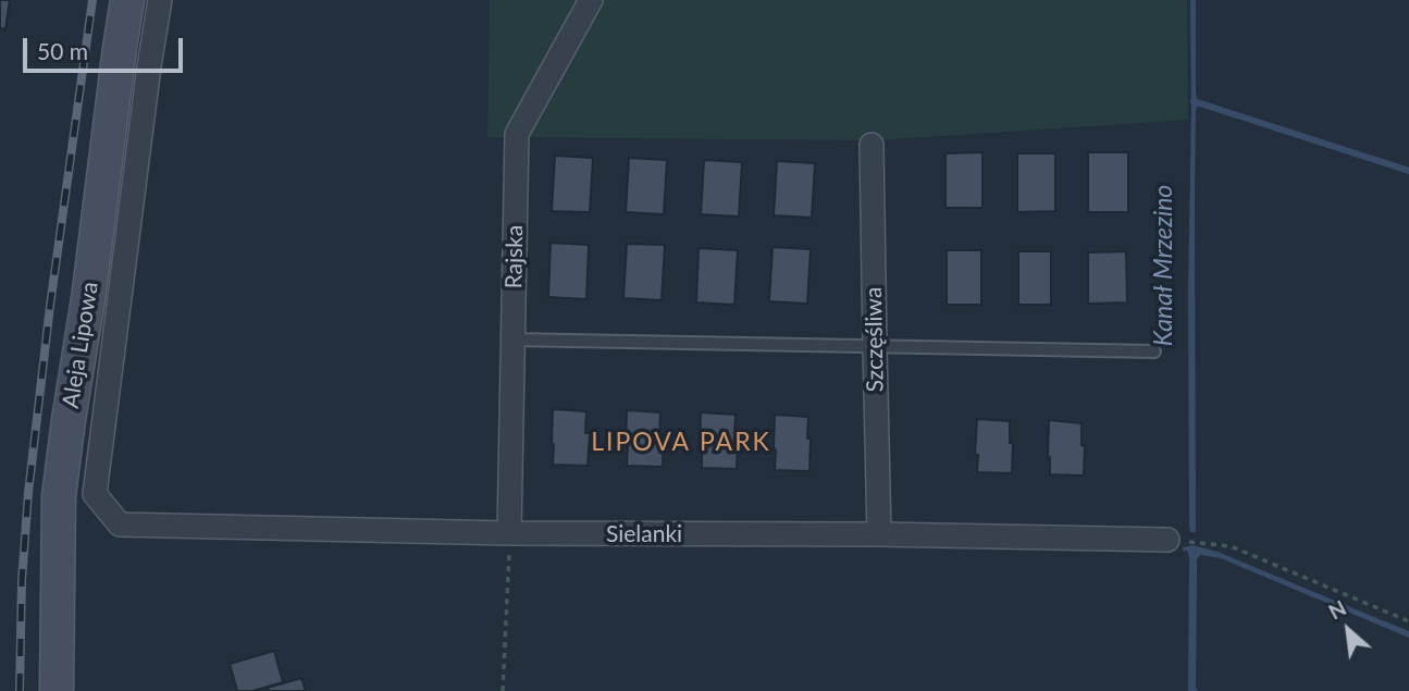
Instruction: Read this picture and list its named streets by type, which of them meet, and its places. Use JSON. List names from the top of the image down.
{
  "streets": {
    "street": [
      "Rajska",
      "Szczęśliwa",
      "Aleja Lipowa",
      "Sielanki"
    ]
  },
  "crossings": [
    ["Rajska", "Sielanki"],
    ["Szczęśliwa", "Sielanki"]
  ],
  "districts": ["LIPOVA PARK"],
  "water": ["Kanał Mrzezino"],
  "scale_bar": "50 m",
  "north": "top left"
}
